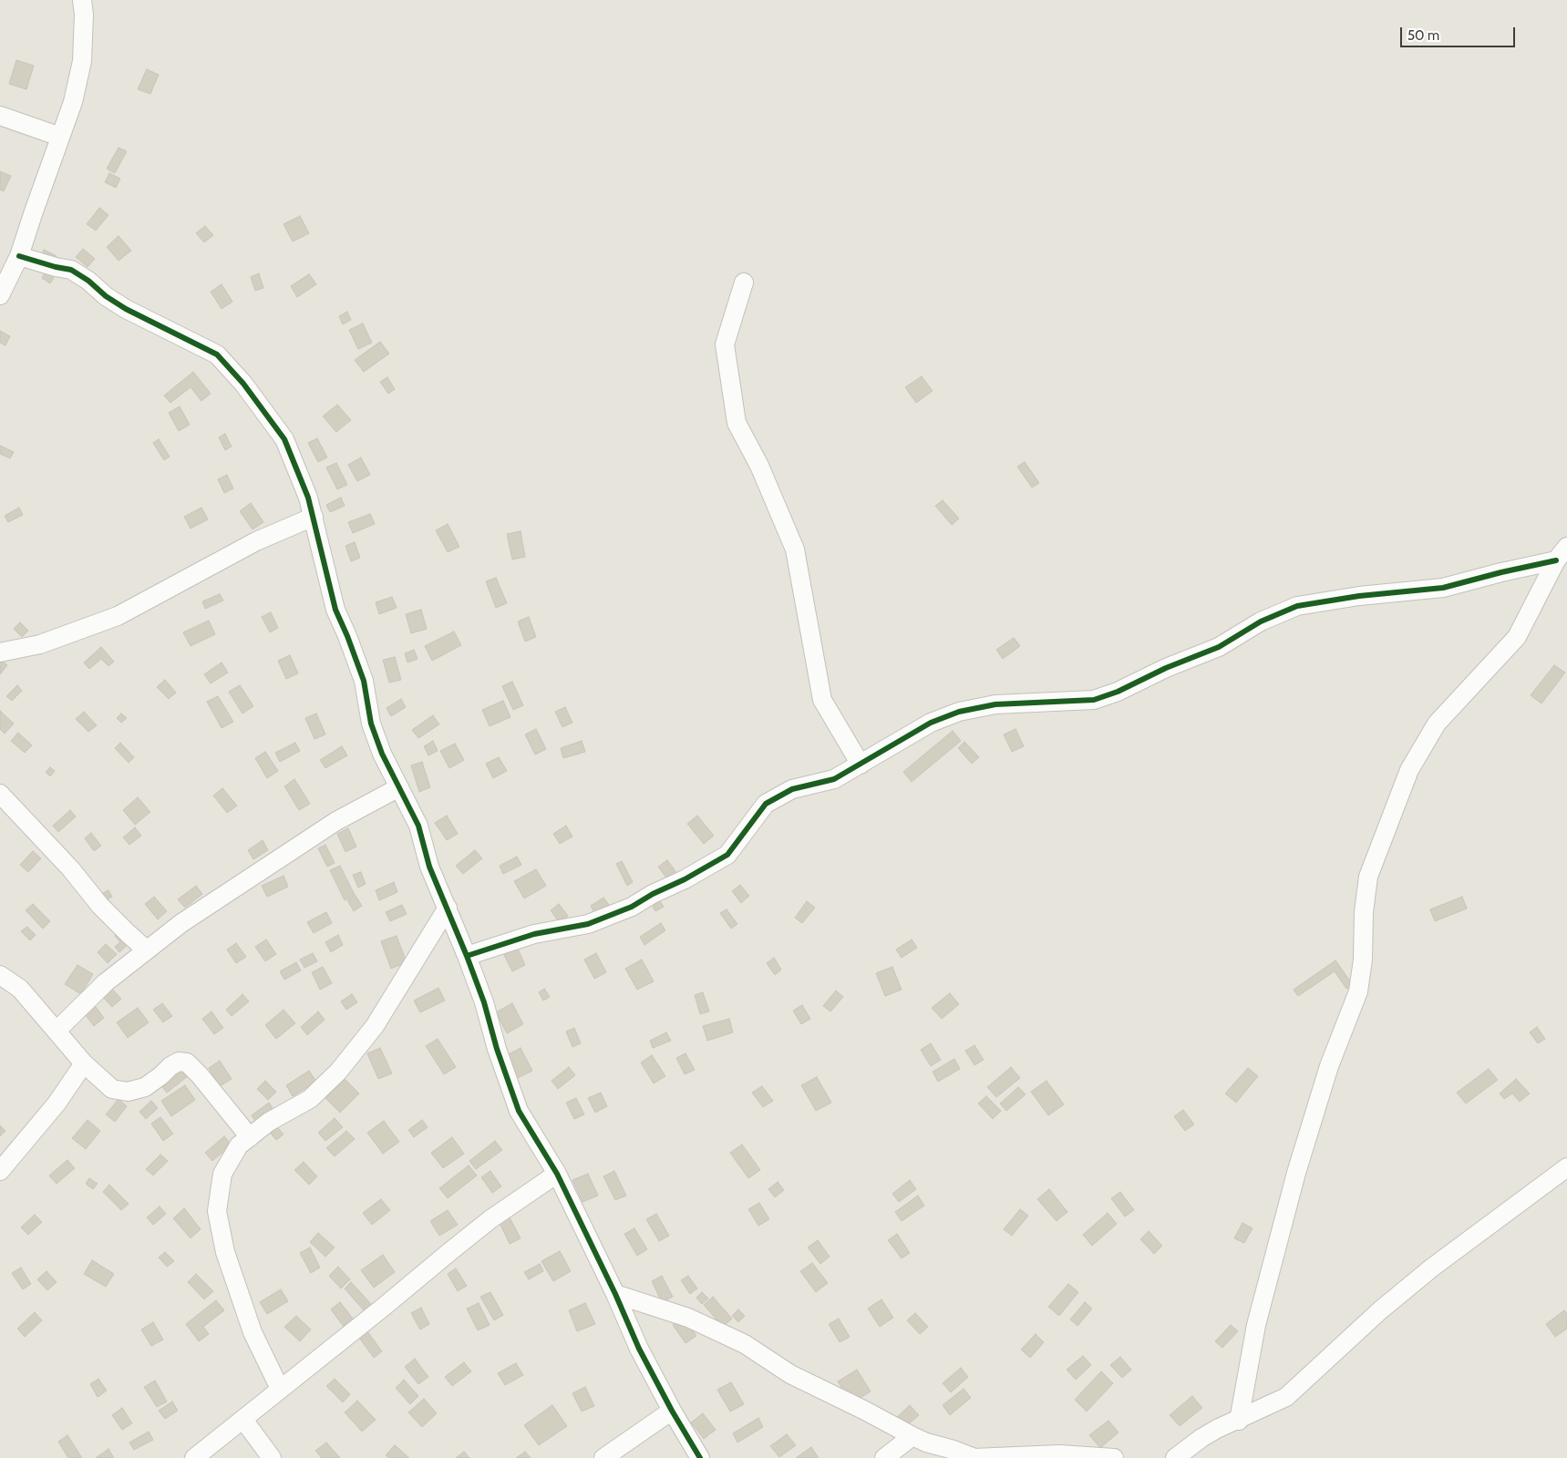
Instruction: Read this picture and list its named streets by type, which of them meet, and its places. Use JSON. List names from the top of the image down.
{
  "scale_bar": "50 m"
}
